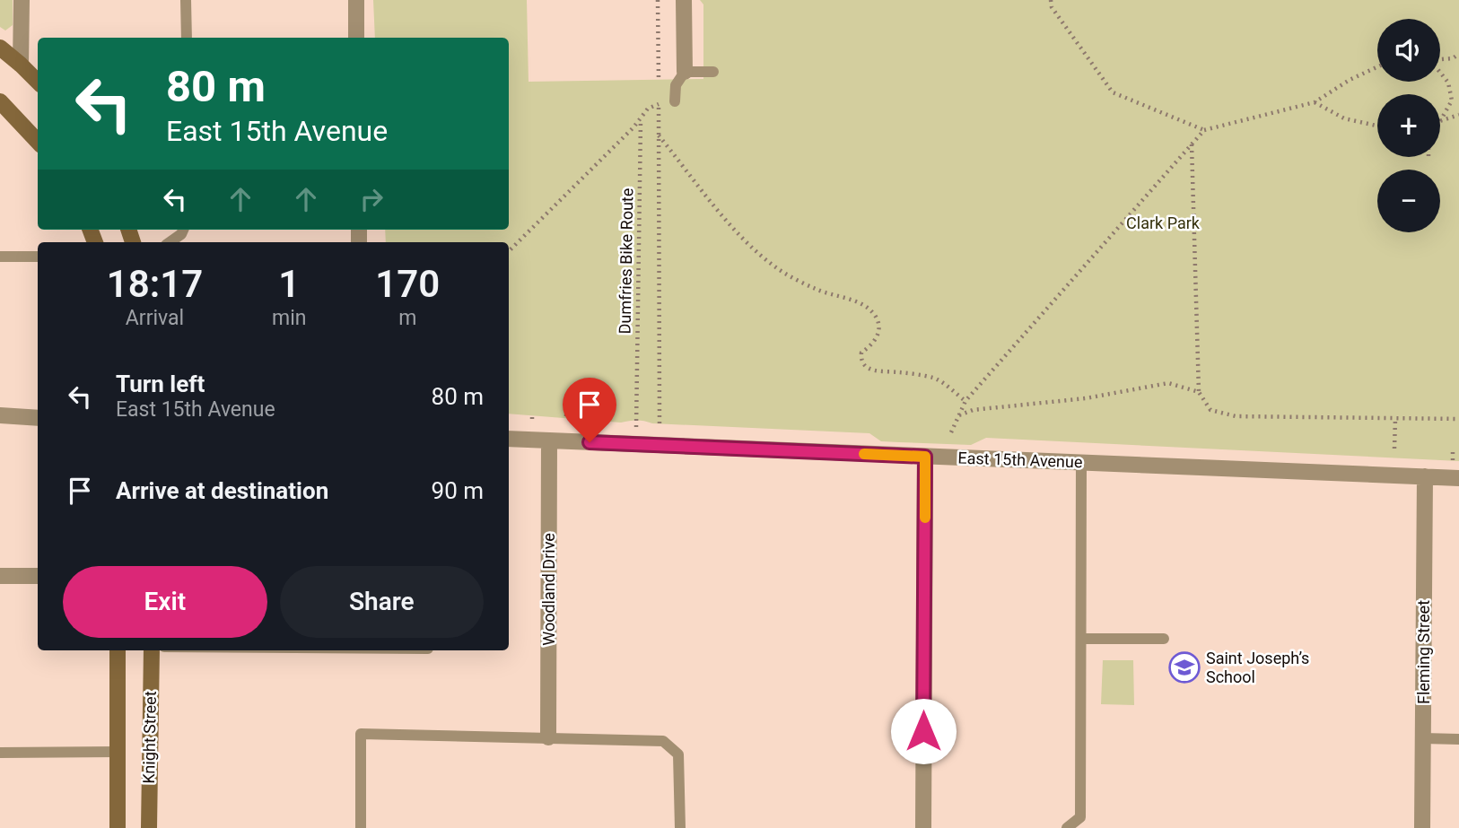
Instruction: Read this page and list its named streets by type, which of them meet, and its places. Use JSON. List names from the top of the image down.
{
  "streets": {
    "main road": ["Knight Street"],
    "street": ["East 15th Avenue", "Woodland Drive", "Fleming Street"],
    "path": ["Dumfries Bike Route"]
  },
  "crossings": [
    ["Dumfries Bike Route", "East 15th Avenue"],
    ["East 15th Avenue", "Woodland Drive"],
    ["East 15th Avenue", "Fleming Street"]
  ],
  "parks": ["Clark Park"],
  "places": {
    "school or university": ["Saint Joseph’s School"]
  },
  "page": {
    "map_buttons": ["+", "−"],
    "turn": ["80 m", "East 15th Avenue"],
    "eta": [
      "18:17",
      "Arrival",
      "1",
      "min",
      "170",
      "m"
    ],
    "list": [
      {
        "name": "Turn left",
        "note": "East 15th Avenue",
        "value": "80 m"
      },
      {
        "name": "Arrive at destination",
        "value": "90 m"
      }
    ],
    "buttons": ["Exit", "Share"]
  }
}
